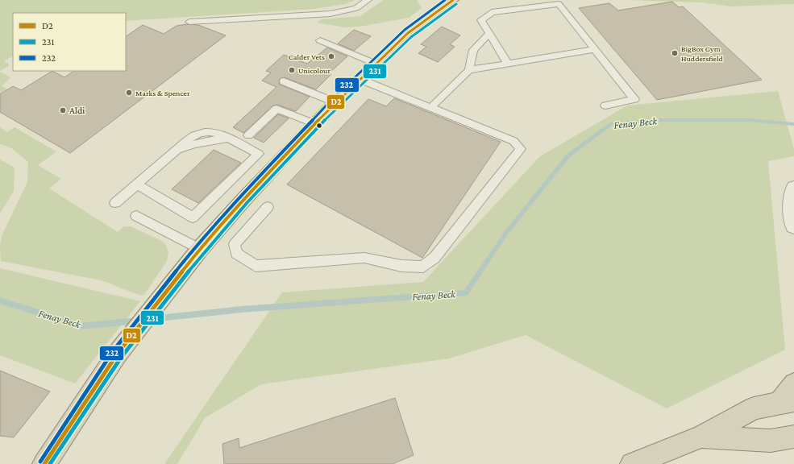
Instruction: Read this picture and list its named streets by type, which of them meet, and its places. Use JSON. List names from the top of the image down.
{
  "water": ["Fenay Beck"],
  "places": [
    "BigBox Gym Huddersfield",
    "Calder Vets",
    "Unicolour",
    "Marks & Spencer",
    "Aldi"
  ],
  "lines": ["transit line D2", "transit line 232", "transit line 231"],
  "legend": ["D2", "231", "232"]
}
